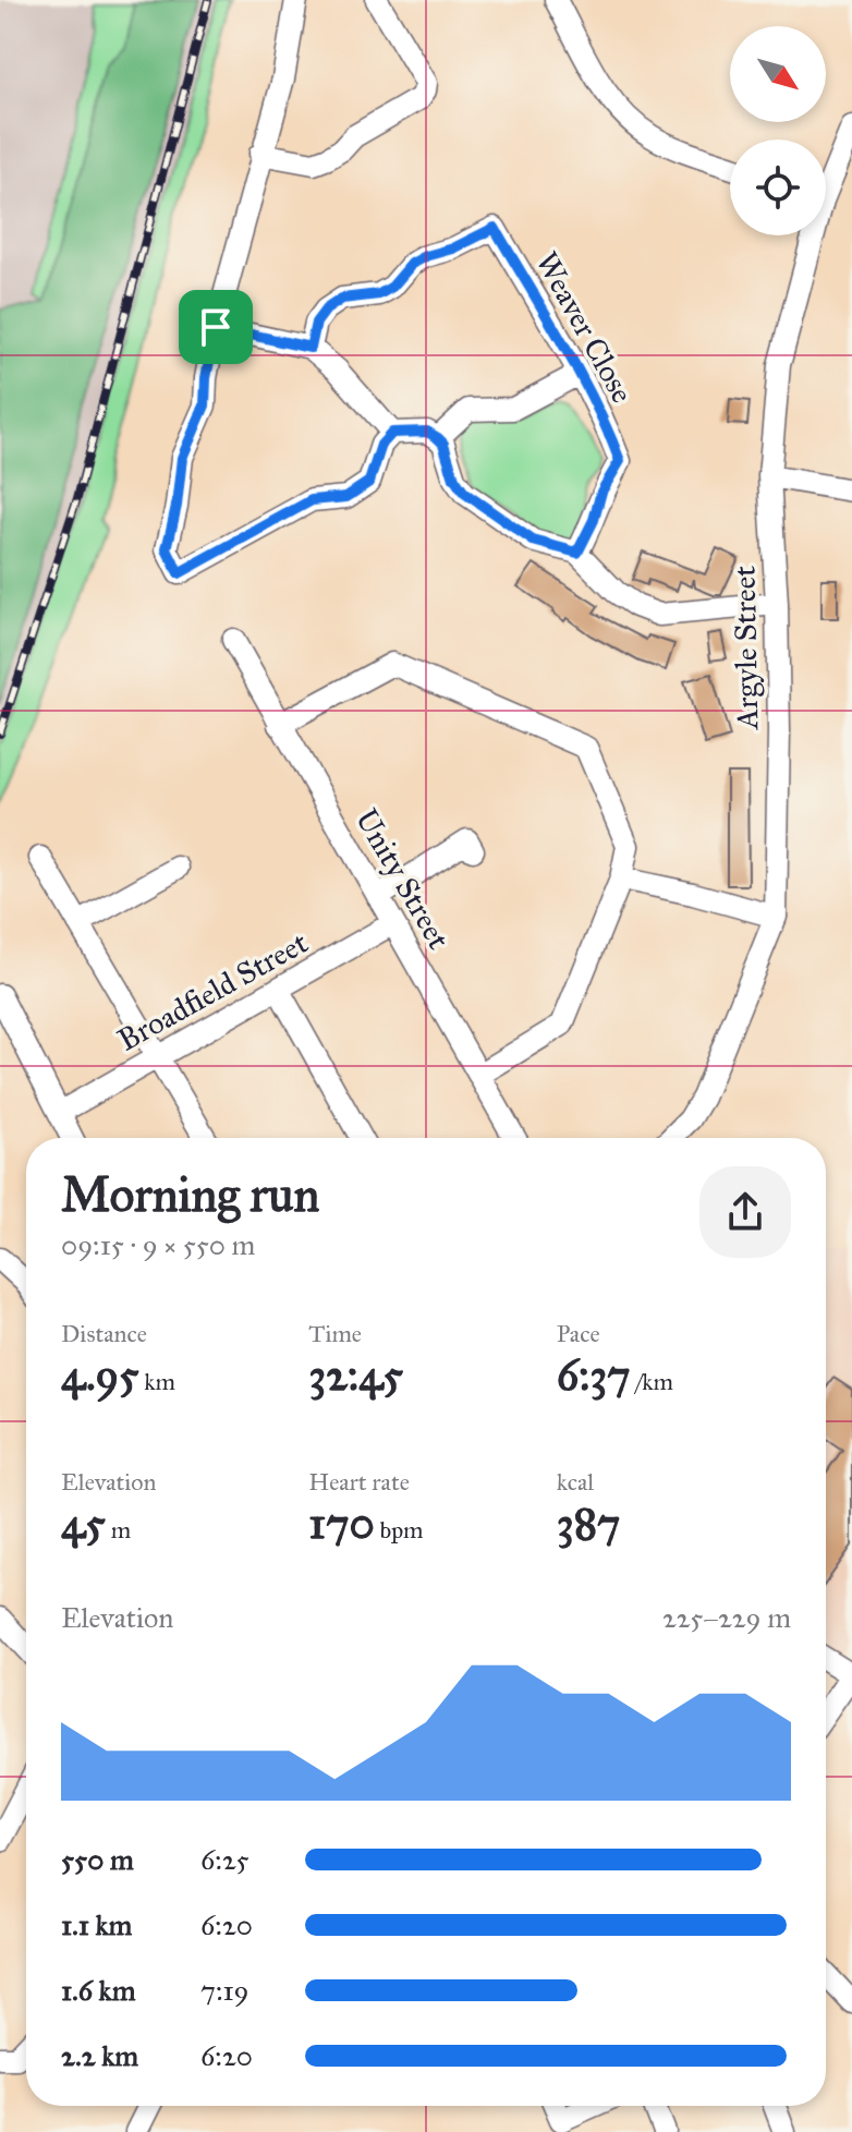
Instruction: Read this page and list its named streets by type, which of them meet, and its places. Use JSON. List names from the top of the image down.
{
  "streets": {
    "street": [
      "Weaver Close",
      "Argyle Street",
      "Unity Street",
      "Broadfield Street"
    ]
  },
  "crossings": [
    ["Unity Street", "Broadfield Street"]
  ],
  "north": "bottom right",
  "page": {
    "heading": ["Morning run", "09:15 · 9 × 550 m"],
    "stats": [
      ["Distance", "4.95 km"],
      ["Time", "32:45"],
      ["Pace", "6:37 /km"],
      ["Elevation", "45 m"],
      ["Heart rate", "170 bpm"],
      ["kcal", "387"]
    ],
    "chart": ["Elevation", "225–229 m"],
    "list": [
      {
        "name": "550 m",
        "note": "6:25"
      },
      {
        "name": "1.1 km",
        "note": "6:20"
      },
      {
        "name": "1.6 km",
        "note": "7:19"
      },
      {
        "name": "2.2 km",
        "note": "6:20"
      }
    ]
  }
}
